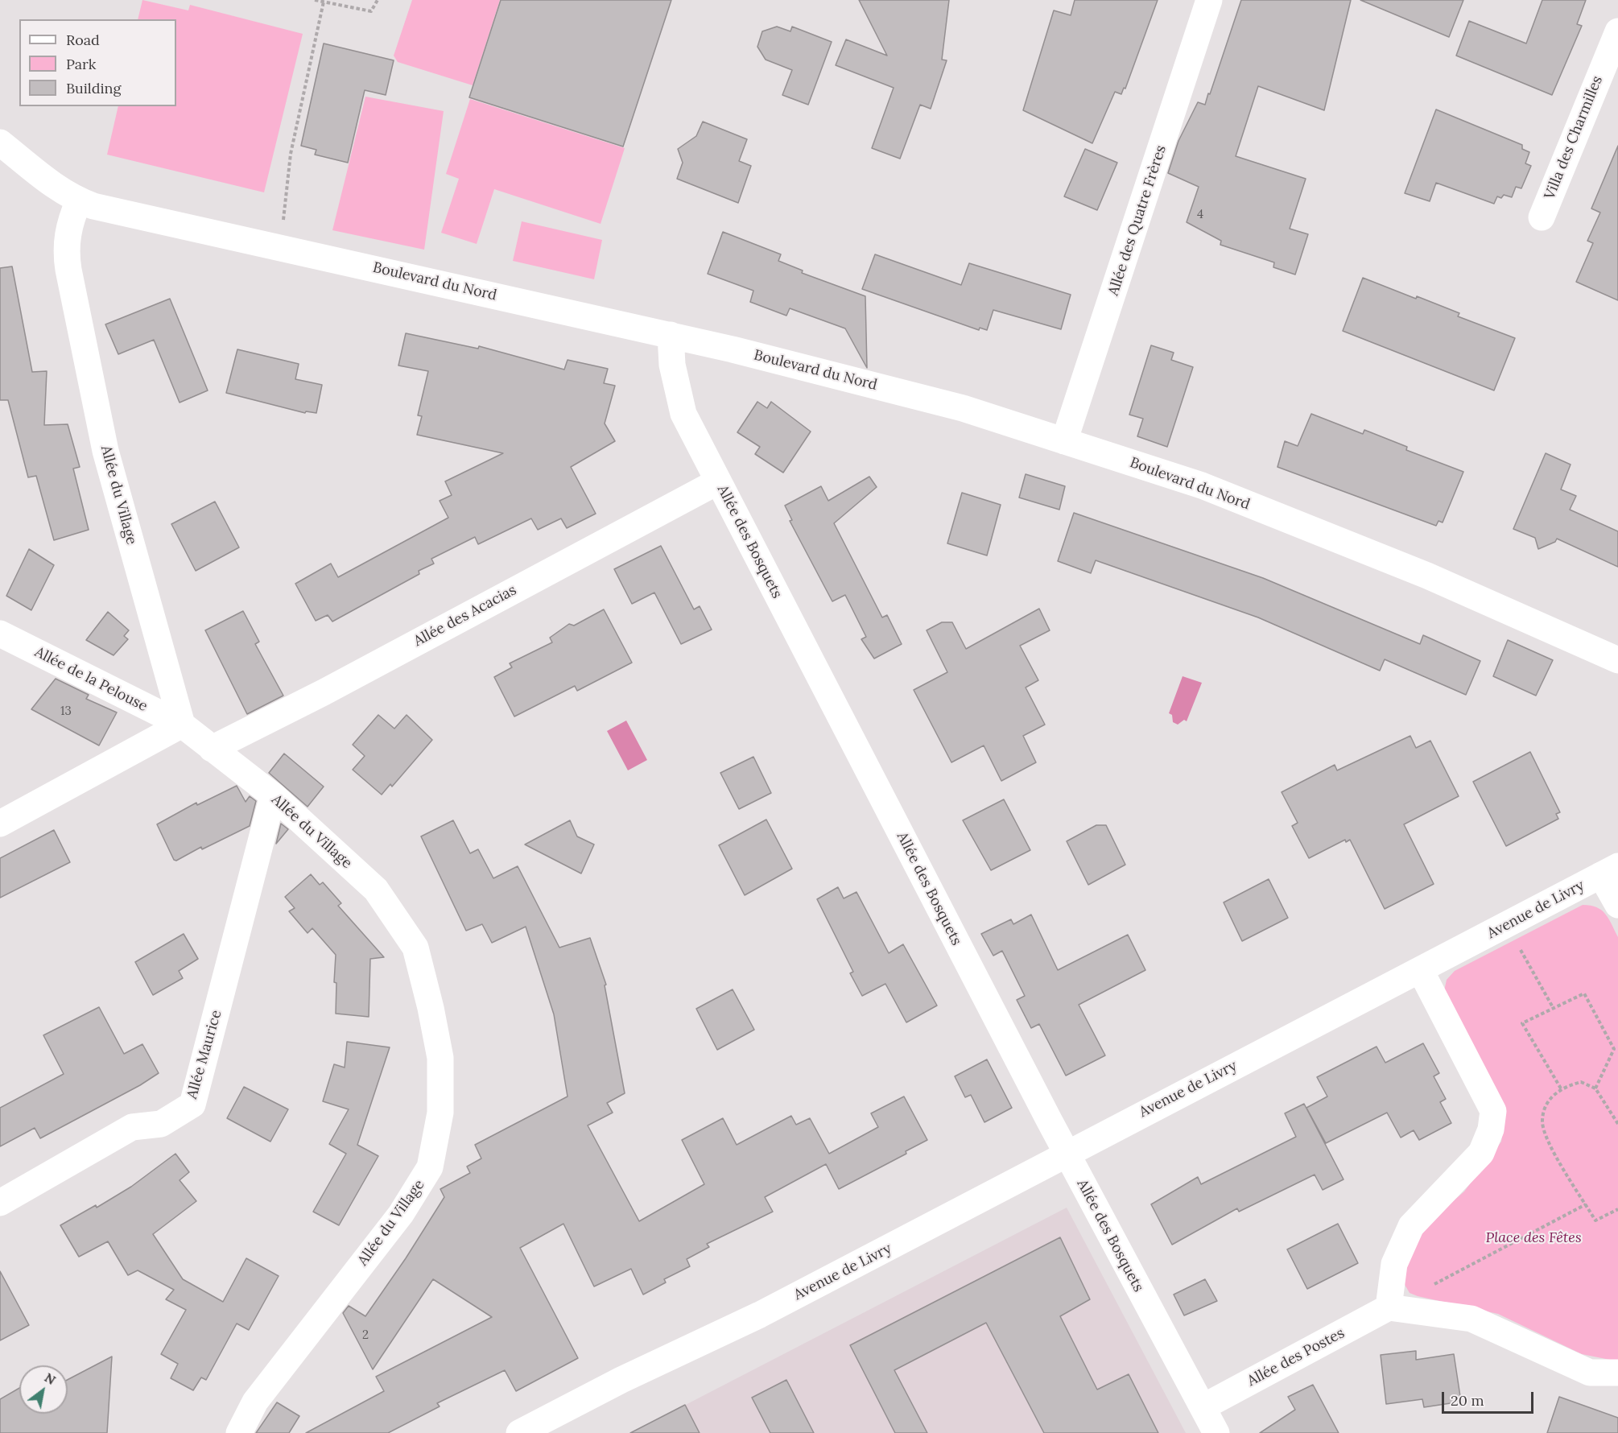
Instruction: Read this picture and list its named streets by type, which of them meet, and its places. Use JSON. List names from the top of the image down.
{
  "streets": {
    "street": [
      "Villa des Charmilles",
      "Allée des Quatre Frères",
      "Boulevard du Nord",
      "Allée du Village",
      "Allée des Bosquets",
      "Allée des Acacias",
      "Allée de la Pelouse",
      "Avenue de Livry",
      "Allée Maurice",
      "Allée des Postes"
    ]
  },
  "crossings": [
    ["Allée des Quatre Frères", "Boulevard du Nord"],
    ["Boulevard du Nord", "Allée du Village"],
    ["Boulevard du Nord", "Allée des Bosquets"],
    ["Allée du Village", "Allée des Acacias"],
    ["Allée du Village", "Allée de la Pelouse"],
    ["Allée du Village", "Allée Maurice"],
    ["Allée des Bosquets", "Allée des Acacias"],
    ["Allée des Bosquets", "Avenue de Livry"],
    ["Allée des Bosquets", "Allée des Postes"]
  ],
  "parks": ["Place des Fêtes"],
  "house_numbers": ["4", "13", "2"],
  "legend": ["Road", "Park", "Building"],
  "scale_bar": "20 m",
  "north": "top right"
}
